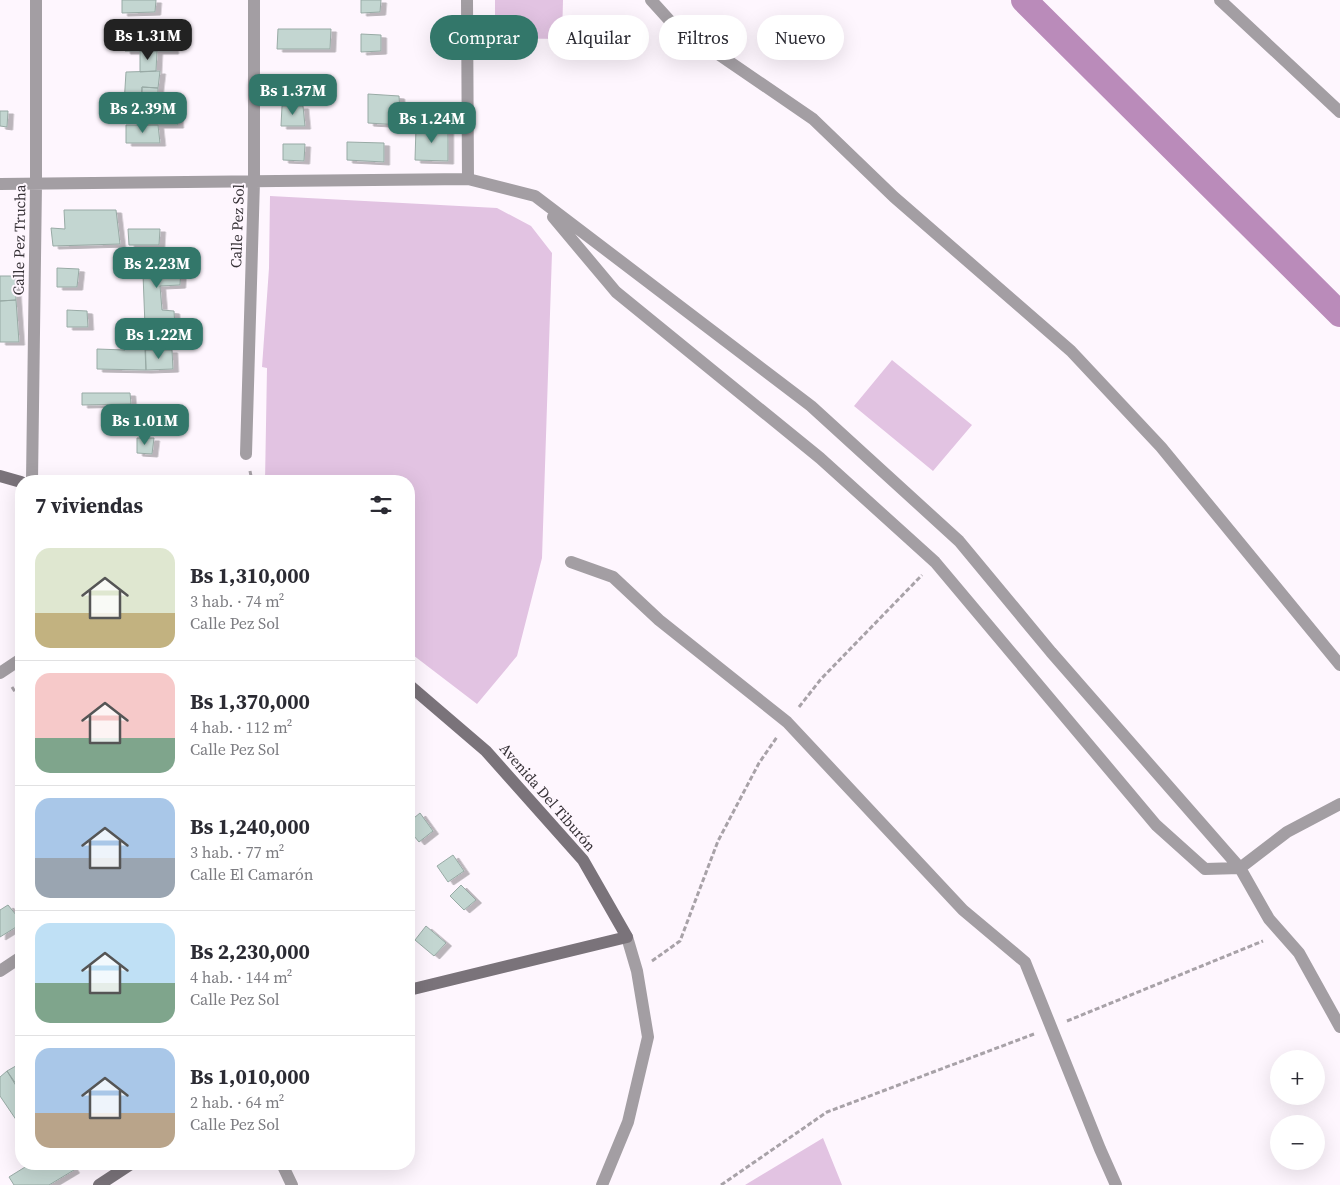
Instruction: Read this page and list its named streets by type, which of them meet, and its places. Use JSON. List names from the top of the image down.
{
  "streets": {
    "street": ["Calle Pez Sol", "Calle Pez Trucha", "Avenida Del Tiburón"]
  },
  "page": {
    "chip": [
      "Comprar",
      "Alquilar",
      "Filtros",
      "Nuevo"
    ],
    "price": [
      "Bs 1.31M",
      "Bs 1.37M",
      "Bs 2.39M",
      "Bs 1.24M",
      "Bs 2.23M",
      "Bs 1.22M",
      "Bs 1.01M"
    ],
    "heading": "7 viviendas",
    "list": [
      {
        "name": "Bs 1,310,000",
        "note": "3 hab. · 74 m² · Calle Pez Sol"
      },
      {
        "name": "Bs 1,370,000",
        "note": "4 hab. · 112 m² · Calle Pez Sol"
      },
      {
        "name": "Bs 1,240,000",
        "note": "3 hab. · 77 m² · Calle El Camarón"
      },
      {
        "name": "Bs 2,230,000",
        "note": "4 hab. · 144 m² · Calle Pez Sol"
      },
      {
        "name": "Bs 1,010,000",
        "note": "2 hab. · 64 m² · Calle Pez Sol"
      }
    ],
    "map_buttons": ["+", "−"]
  }
}
